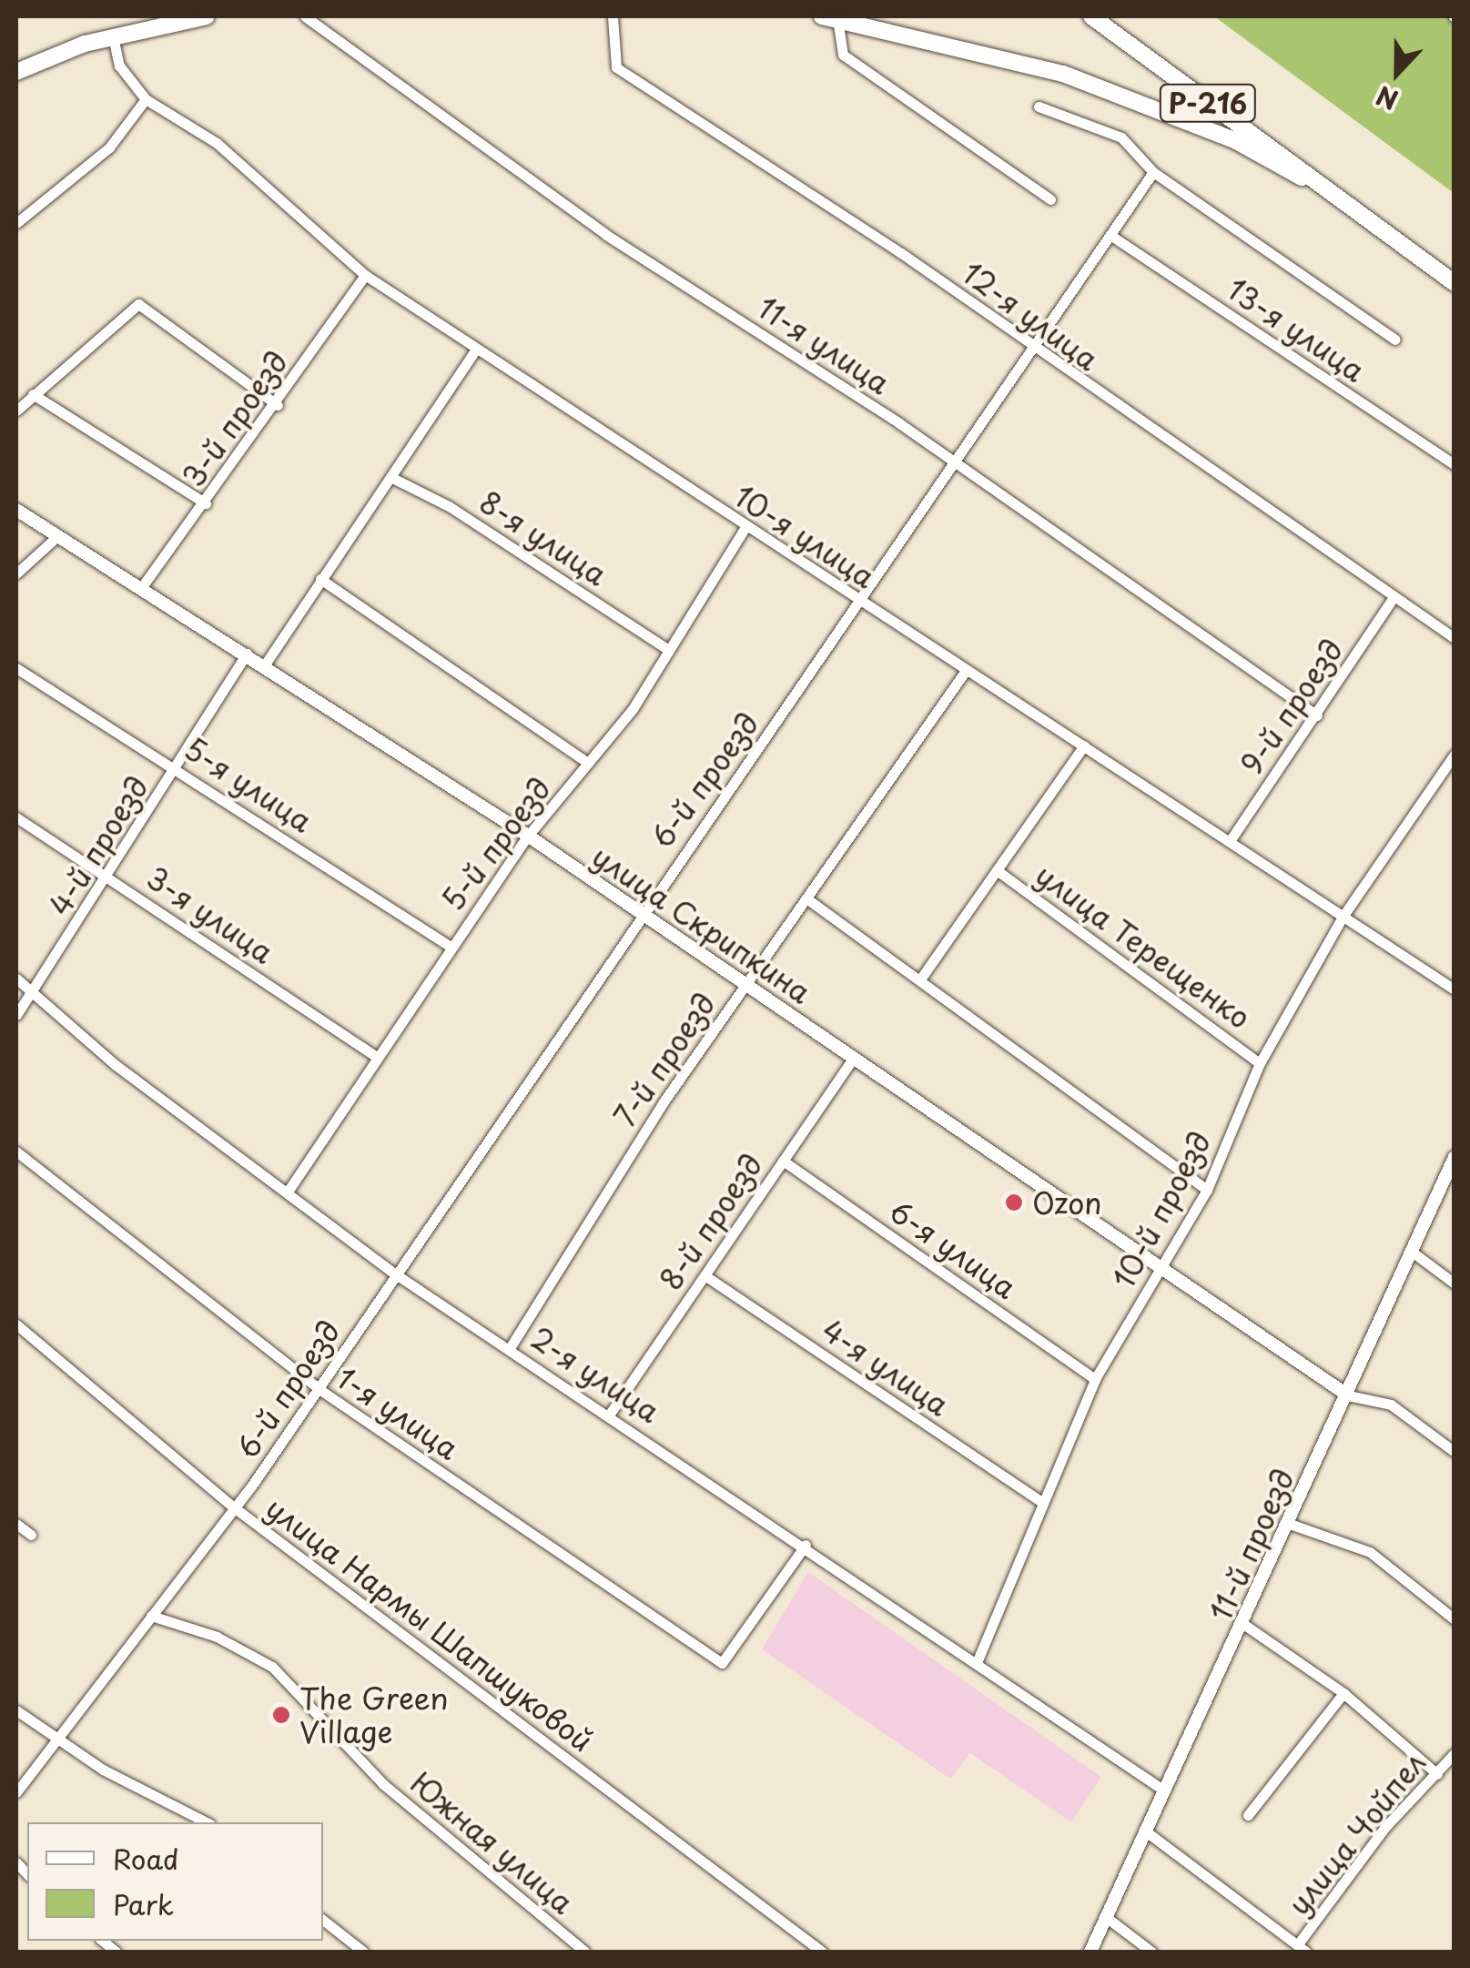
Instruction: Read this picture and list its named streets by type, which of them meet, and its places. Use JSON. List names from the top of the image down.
{
  "streets": {
    "main road": ["Р-216"],
    "street": [
      "12-я улица",
      "13-я улица",
      "11-я улица",
      "3-й проезд",
      "10-я улица",
      "8-я улица",
      "9-й проезд",
      "6-й проезд",
      "5-я улица",
      "5-й проезд",
      "4-й проезд",
      "3-я улица",
      "улица Скрипкина",
      "улица Терещенко",
      "7-й проезд",
      "10-й проезд",
      "8-й проезд",
      "6-я улица",
      "4-я улица",
      "2-я улица",
      "1-я улица",
      "11-й проезд",
      "улица Нармы Шапшуковой",
      "улица Чойпел",
      "Южная улица"
    ]
  },
  "crossings": [
    ["12-я улица", "9-й проезд"],
    ["12-я улица", "6-й проезд"],
    ["13-я улица", "6-й проезд"],
    ["11-я улица", "9-й проезд"],
    ["11-я улица", "6-й проезд"],
    ["3-й проезд", "10-я улица"],
    ["3-й проезд", "улица Скрипкина"],
    ["10-я улица", "9-й проезд"],
    ["10-я улица", "6-й проезд"],
    ["10-я улица", "5-й проезд"],
    ["10-я улица", "7-й проезд"],
    ["10-я улица", "10-й проезд"],
    ["8-я улица", "5-й проезд"],
    ["6-й проезд", "улица Скрипкина"],
    ["6-й проезд", "2-я улица"],
    ["6-й проезд", "1-я улица"],
    ["6-й проезд", "улица Нармы Шапшуковой"],
    ["6-й проезд", "Южная улица"],
    ["5-я улица", "5-й проезд"],
    ["5-я улица", "4-й проезд"],
    ["5-й проезд", "3-я улица"],
    ["5-й проезд", "улица Скрипкина"],
    ["5-й проезд", "2-я улица"],
    ["4-й проезд", "3-я улица"],
    ["4-й проезд", "улица Скрипкина"],
    ["4-й проезд", "2-я улица"],
    ["улица Скрипкина", "7-й проезд"],
    ["улица Скрипкина", "10-й проезд"],
    ["улица Скрипкина", "8-й проезд"],
    ["улица Скрипкина", "11-й проезд"],
    ["улица Терещенко", "10-й проезд"],
    ["7-й проезд", "2-я улица"],
    ["10-й проезд", "6-я улица"],
    ["10-й проезд", "4-я улица"],
    ["10-й проезд", "2-я улица"],
    ["8-й проезд", "6-я улица"],
    ["8-й проезд", "4-я улица"],
    ["8-й проезд", "2-я улица"],
    ["2-я улица", "1-я улица"],
    ["2-я улица", "11-й проезд"]
  ],
  "places": ["Ozon", "The Green Village"],
  "legend": ["Road", "Park"],
  "north": "bottom"
}
